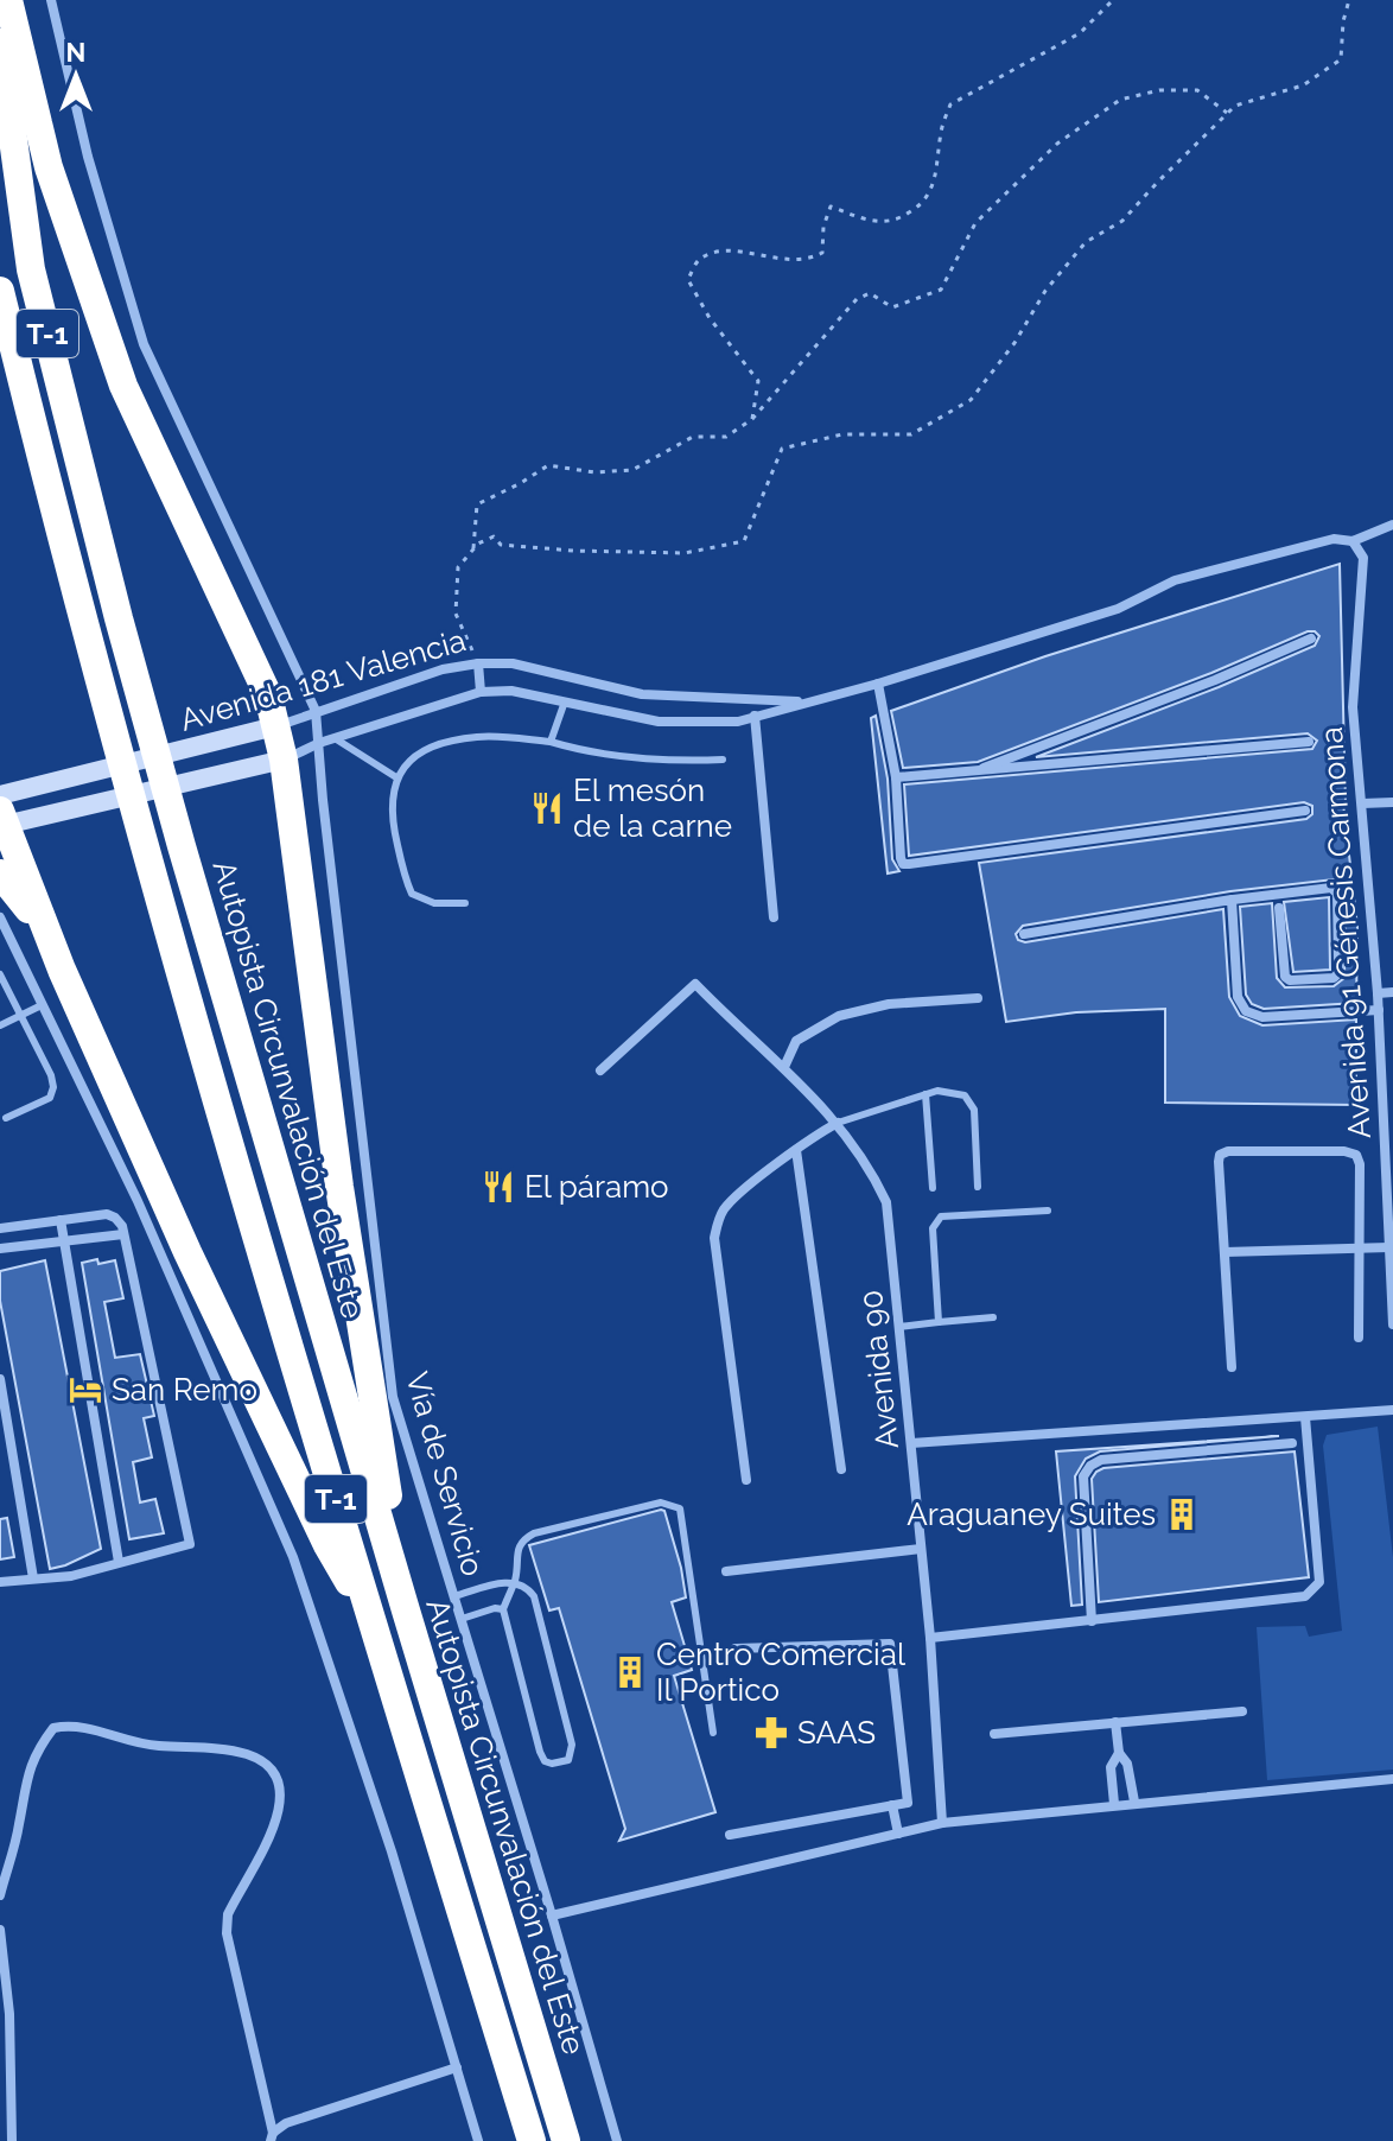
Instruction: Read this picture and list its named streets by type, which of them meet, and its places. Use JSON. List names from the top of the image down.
{
  "streets": {
    "highway": ["T-1", "Autopista Circunvalación del Este"],
    "street": [
      "Avenida 181 Valencia",
      "Avenida 91 Génesis Carmona",
      "Avenida 90",
      "Vía de Servicio"
    ]
  },
  "crossings": [
    ["Avenida 181 Valencia", "Vía de Servicio"]
  ],
  "places": {
    "restaurant": ["El mesón de la carne", "El páramo"],
    "hotel": ["San Remo"],
    "building": ["Araguaney Suites", "Centro Comercial Il Portico"],
    "pharmacy": ["SAAS"]
  },
  "north": "top"
}
